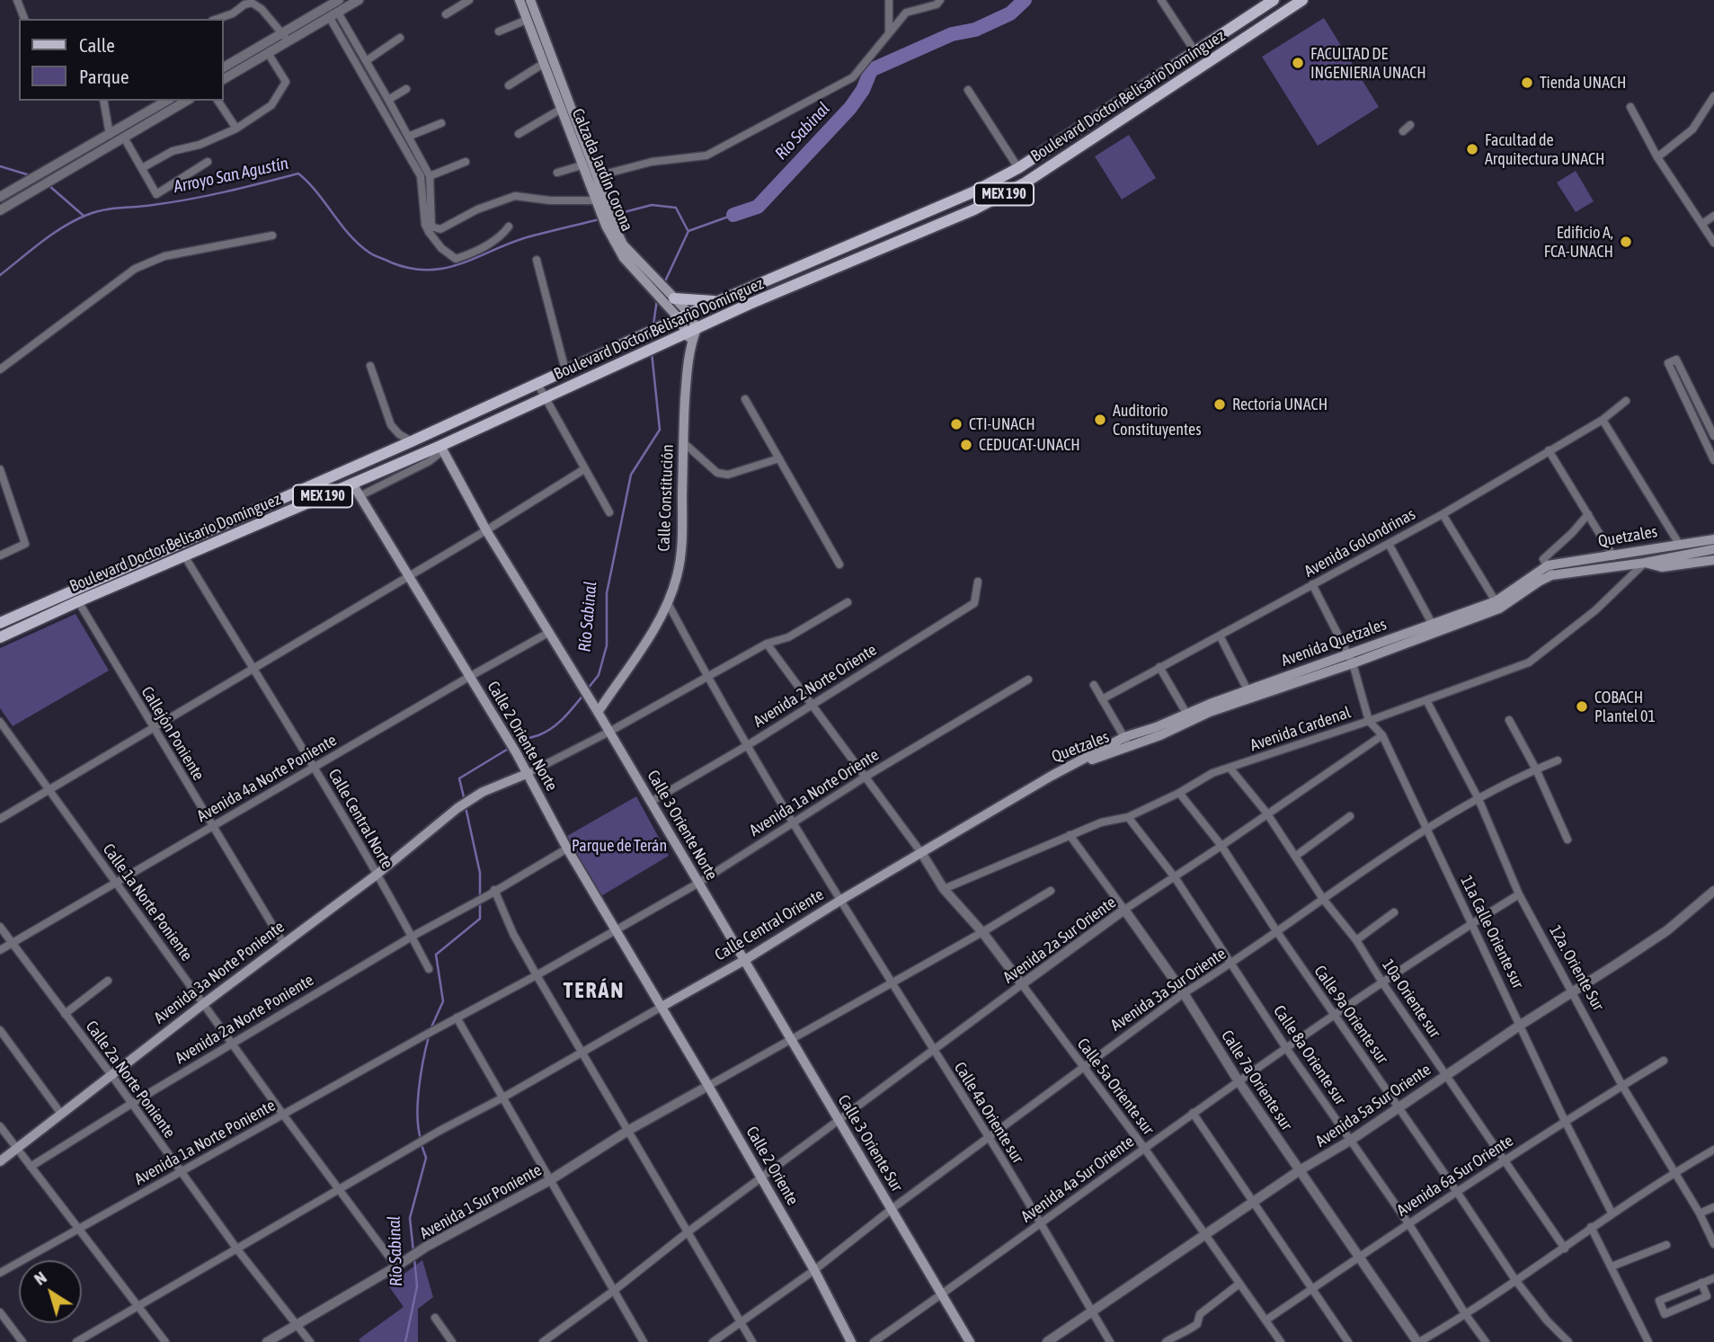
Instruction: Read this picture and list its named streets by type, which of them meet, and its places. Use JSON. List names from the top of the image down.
{
  "streets": {
    "main road": [
      "Boulevard Doctor Belisario Domínguez",
      "Calzada Jardín Corona",
      "MEX 190",
      "Calle Constitución",
      "Quetzales",
      "Avenida Quetzales",
      "Calle 2 Oriente Norte",
      "Calle 3 Oriente Norte",
      "Calle Central Oriente",
      "Avenida 3a Norte Poniente",
      "Calle 3 Oriente Sur",
      "Calle 2 Oriente"
    ],
    "street": [
      "Avenida Golondrinas",
      "Avenida 2 Norte Oriente",
      "Avenida Cardenal",
      "Callejón Poniente",
      "Avenida 4a Norte Poniente",
      "Avenida 1a Norte Oriente",
      "Calle Central Norte",
      "Calle 1a Norte Poniente",
      "11a Calle Oriente sur",
      "Avenida 2a Sur Oriente",
      "12a. Oriente Sur",
      "Avenida 3a Sur Oriente",
      "10a Oriente sur",
      "Calle 9a Oriente sur",
      "Avenida 2a Norte Poniente",
      "Calle 8a Oriente sur",
      "Calle 2a Norte Poniente",
      "Calle 7a Oriente sur",
      "Calle 5a Oriente sur",
      "Avenida 5a Sur Oriente",
      "Calle 4a Oriente sur",
      "Avenida 1a Norte Poniente",
      "Avenida 6a Sur Oriente",
      "Avenida 4a Sur Oriente",
      "Avenida 1 Sur Poniente"
    ]
  },
  "crossings": [
    ["Boulevard Doctor Belisario Domínguez", "Calzada Jardín Corona"],
    ["Boulevard Doctor Belisario Domínguez", "Calle Constitución"],
    ["Boulevard Doctor Belisario Domínguez", "Callejón Poniente"],
    ["Boulevard Doctor Belisario Domínguez", "Calle 2 Oriente Norte"],
    ["Boulevard Doctor Belisario Domínguez", "Calle Central Norte"],
    ["Calzada Jardín Corona", "Calle Constitución"],
    ["Calle Constitución", "Calle 3 Oriente Norte"],
    ["Calle Constitución", "Calle 4a Oriente sur"],
    ["Quetzales", "Avenida Quetzales"],
    ["Quetzales", "Avenida Cardenal"],
    ["Quetzales", "Calle Central Oriente"],
    ["Avenida Golondrinas", "11a Calle Oriente sur"],
    ["Avenida Quetzales", "11a Calle Oriente sur"],
    ["Avenida 2 Norte Oriente", "Calle 3 Oriente Norte"],
    ["Avenida 2 Norte Oriente", "Calle 4a Oriente sur"],
    ["Avenida Cardenal", "11a Calle Oriente sur"],
    ["Avenida Cardenal", "12a. Oriente Sur"],
    ["Avenida Cardenal", "10a Oriente sur"],
    ["Avenida Cardenal", "Calle 9a Oriente sur"],
    ["Avenida Cardenal", "Calle 8a Oriente sur"],
    ["Avenida Cardenal", "Calle 7a Oriente sur"],
    ["Avenida Cardenal", "Calle 5a Oriente sur"],
    ["Callejón Poniente", "Avenida 4a Norte Poniente"],
    ["Callejón Poniente", "Avenida 3a Norte Poniente"],
    ["Calle 2 Oriente Norte", "Avenida 4a Norte Poniente"],
    ["Calle 2 Oriente Norte", "Avenida 1a Norte Oriente"],
    ["Calle 2 Oriente Norte", "Calle Central Oriente"],
    ["Calle 2 Oriente Norte", "Avenida 3a Norte Poniente"],
    ["Calle 2 Oriente Norte", "Calle 2 Oriente"],
    ["Avenida 4a Norte Poniente", "Calle Central Norte"],
    ["Avenida 4a Norte Poniente", "Calle 3 Oriente Norte"],
    ["Avenida 4a Norte Poniente", "Calle 1a Norte Poniente"],
    ["Avenida 4a Norte Poniente", "Calle 2a Norte Poniente"],
    ["Avenida 1a Norte Oriente", "Calle 3 Oriente Norte"],
    ["Avenida 1a Norte Oriente", "Calle 4a Oriente sur"],
    ["Calle Central Norte", "Avenida 3a Norte Poniente"],
    ["Calle Central Norte", "Avenida 2a Norte Poniente"],
    ["Calle 3 Oriente Norte", "Calle Central Oriente"],
    ["Calle 3 Oriente Norte", "Calle 3 Oriente Sur"],
    ["Calle 1a Norte Poniente", "Calle Central Oriente"],
    ["Calle 1a Norte Poniente", "Avenida 3a Norte Poniente"],
    ["Calle 1a Norte Poniente", "Avenida 2a Norte Poniente"],
    ["Calle 1a Norte Poniente", "Avenida 1a Norte Poniente"],
    ["Calle 1a Norte Poniente", "Avenida 1 Sur Poniente"],
    ["Calle Central Oriente", "Calle 2a Norte Poniente"],
    ["Calle Central Oriente", "Calle 5a Oriente sur"],
    ["Calle Central Oriente", "Calle 4a Oriente sur"],
    ["Calle Central Oriente", "Calle 3 Oriente Sur"],
    ["Calle Central Oriente", "Calle 2 Oriente"],
    ["11a Calle Oriente sur", "Avenida 2a Sur Oriente"],
    ["11a Calle Oriente sur", "Avenida 3a Sur Oriente"],
    ["11a Calle Oriente sur", "Avenida 5a Sur Oriente"],
    ["11a Calle Oriente sur", "Avenida 6a Sur Oriente"],
    ["11a Calle Oriente sur", "Avenida 4a Sur Oriente"],
    ["Avenida 2a Sur Oriente", "10a Oriente sur"],
    ["Avenida 2a Sur Oriente", "Calle 9a Oriente sur"],
    ["Avenida 2a Sur Oriente", "Calle 8a Oriente sur"],
    ["Avenida 2a Sur Oriente", "Calle 7a Oriente sur"],
    ["Avenida 2a Sur Oriente", "Calle 5a Oriente sur"],
    ["Avenida 2a Sur Oriente", "Calle 4a Oriente sur"],
    ["Avenida 2a Sur Oriente", "Calle 3 Oriente Sur"],
    ["Avenida 2a Sur Oriente", "Calle 2 Oriente"],
    ["12a. Oriente Sur", "Avenida 3a Sur Oriente"],
    ["12a. Oriente Sur", "Avenida 5a Sur Oriente"],
    ["12a. Oriente Sur", "Avenida 6a Sur Oriente"],
    ["12a. Oriente Sur", "Avenida 4a Sur Oriente"],
    ["Avenida 3a Norte Poniente", "Calle 2a Norte Poniente"],
    ["Avenida 3a Sur Oriente", "10a Oriente sur"],
    ["Avenida 3a Sur Oriente", "Calle 9a Oriente sur"],
    ["Avenida 3a Sur Oriente", "Calle 8a Oriente sur"],
    ["Avenida 3a Sur Oriente", "Calle 7a Oriente sur"],
    ["Avenida 3a Sur Oriente", "Calle 5a Oriente sur"],
    ["Avenida 3a Sur Oriente", "Calle 4a Oriente sur"],
    ["Avenida 3a Sur Oriente", "Calle 3 Oriente Sur"],
    ["Avenida 3a Sur Oriente", "Calle 2 Oriente"],
    ["10a Oriente sur", "Avenida 5a Sur Oriente"],
    ["10a Oriente sur", "Avenida 6a Sur Oriente"],
    ["10a Oriente sur", "Avenida 4a Sur Oriente"],
    ["Calle 9a Oriente sur", "Avenida 5a Sur Oriente"],
    ["Calle 9a Oriente sur", "Avenida 6a Sur Oriente"],
    ["Calle 9a Oriente sur", "Avenida 4a Sur Oriente"],
    ["Avenida 2a Norte Poniente", "Calle 2a Norte Poniente"],
    ["Calle 8a Oriente sur", "Avenida 5a Sur Oriente"],
    ["Calle 8a Oriente sur", "Avenida 6a Sur Oriente"],
    ["Calle 8a Oriente sur", "Avenida 4a Sur Oriente"],
    ["Calle 2a Norte Poniente", "Avenida 1a Norte Poniente"],
    ["Calle 2a Norte Poniente", "Avenida 1 Sur Poniente"],
    ["Calle 7a Oriente sur", "Avenida 5a Sur Oriente"],
    ["Calle 7a Oriente sur", "Avenida 6a Sur Oriente"],
    ["Calle 7a Oriente sur", "Avenida 4a Sur Oriente"],
    ["Calle 5a Oriente sur", "Avenida 5a Sur Oriente"],
    ["Calle 5a Oriente sur", "Avenida 6a Sur Oriente"],
    ["Calle 5a Oriente sur", "Avenida 4a Sur Oriente"],
    ["Avenida 5a Sur Oriente", "Calle 4a Oriente sur"],
    ["Calle 4a Oriente sur", "Avenida 4a Sur Oriente"],
    ["Calle 3 Oriente Sur", "Avenida 4a Sur Oriente"],
    ["Calle 2 Oriente", "Avenida 1 Sur Poniente"]
  ],
  "districts": ["TERÁN"],
  "water": ["Río Sabinal", "Arroyo San Agustín"],
  "parks": ["Parque de Terán"],
  "places": [
    "FACULTAD DE INGENIERIA UNACH",
    "Tienda UNACH",
    "Facultad de Arquitectura UNACH",
    "Edificio A, FCA-UNACH",
    "Rectoría UNACH",
    "Auditorio Constituyentes",
    "CTI-UNACH",
    "CEDUCAT-UNACH",
    "COBACH Plantel 01"
  ],
  "legend": ["Calle", "Parque"],
  "north": "top left"
}
